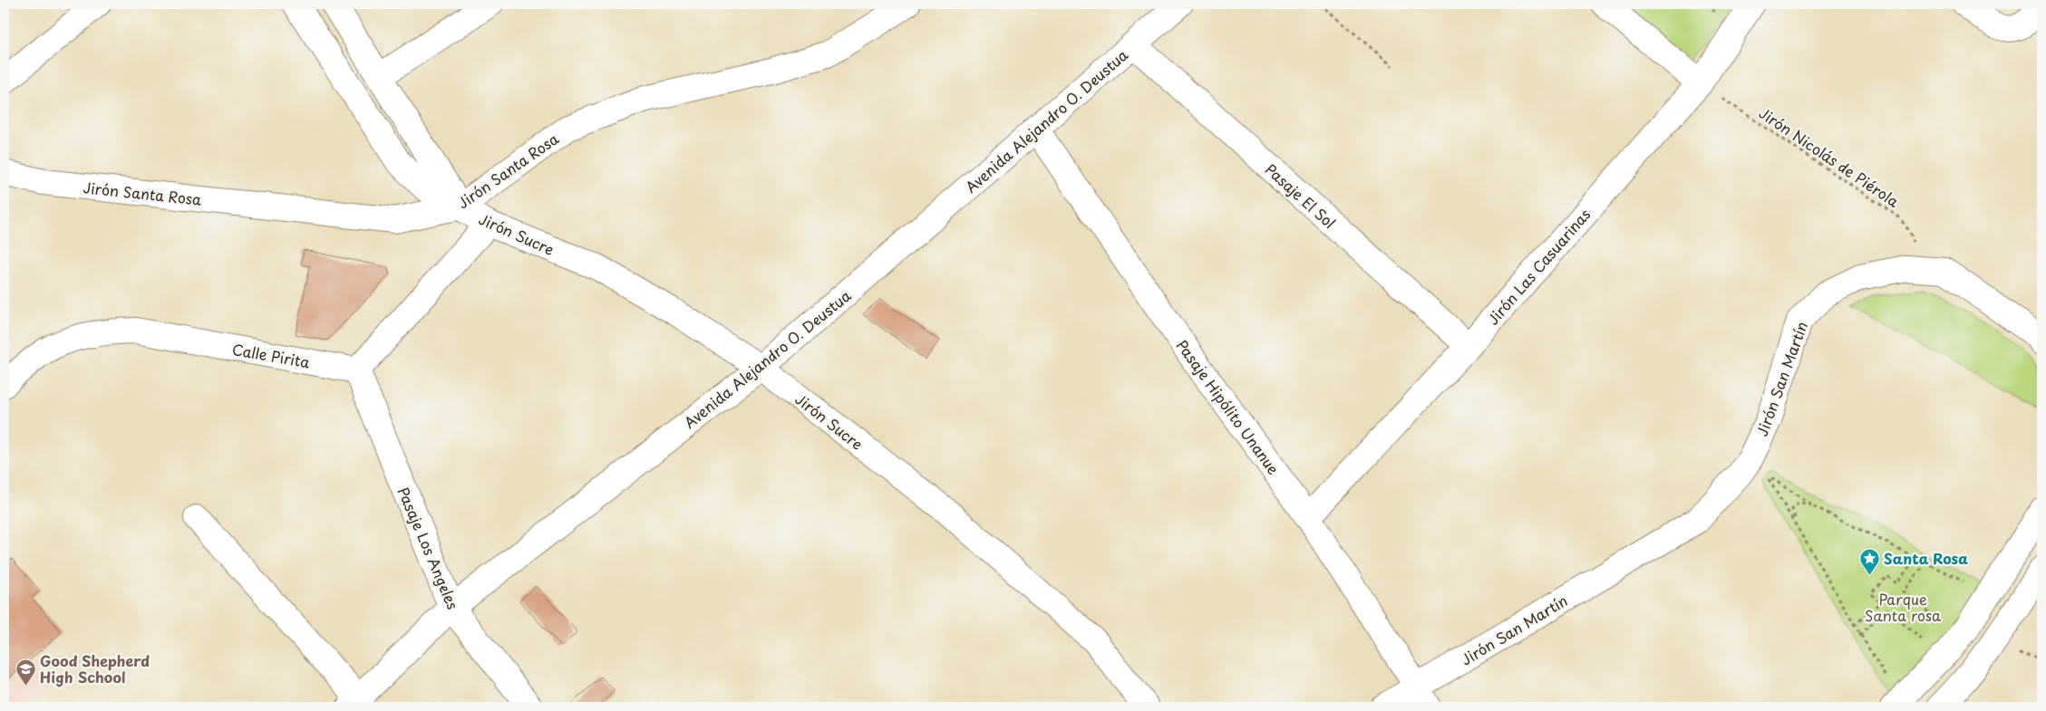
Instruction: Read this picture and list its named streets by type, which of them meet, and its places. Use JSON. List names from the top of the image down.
{
  "streets": {
    "street": [
      "Avenida Alejandro O. Deustua",
      "Jirón Santa Rosa",
      "Pasaje El Sol",
      "Jirón Sucre",
      "Jirón Las Casuarinas",
      "Calle Pirita",
      "Jirón San Martín",
      "Pasaje Hipólito Unanue",
      "Pasaje Los Angeles"
    ],
    "path": ["Jirón Nicolás de Piérola"]
  },
  "crossings": [
    ["Avenida Alejandro O. Deustua", "Pasaje El Sol"],
    ["Avenida Alejandro O. Deustua", "Jirón Sucre"],
    ["Avenida Alejandro O. Deustua", "Pasaje Hipólito Unanue"],
    ["Avenida Alejandro O. Deustua", "Pasaje Los Angeles"],
    ["Jirón Nicolás de Piérola", "Jirón Las Casuarinas"],
    ["Jirón Nicolás de Piérola", "Jirón San Martín"],
    ["Jirón Santa Rosa", "Jirón Sucre"],
    ["Pasaje El Sol", "Jirón Las Casuarinas"],
    ["Jirón Las Casuarinas", "Pasaje Hipólito Unanue"],
    ["Calle Pirita", "Pasaje Los Angeles"],
    ["Jirón San Martín", "Pasaje Hipólito Unanue"]
  ],
  "parks": ["Parque Santa rosa"],
  "places": {
    "place": ["Santa Rosa"],
    "school or university": ["Good Shepherd High School"]
  }
}
